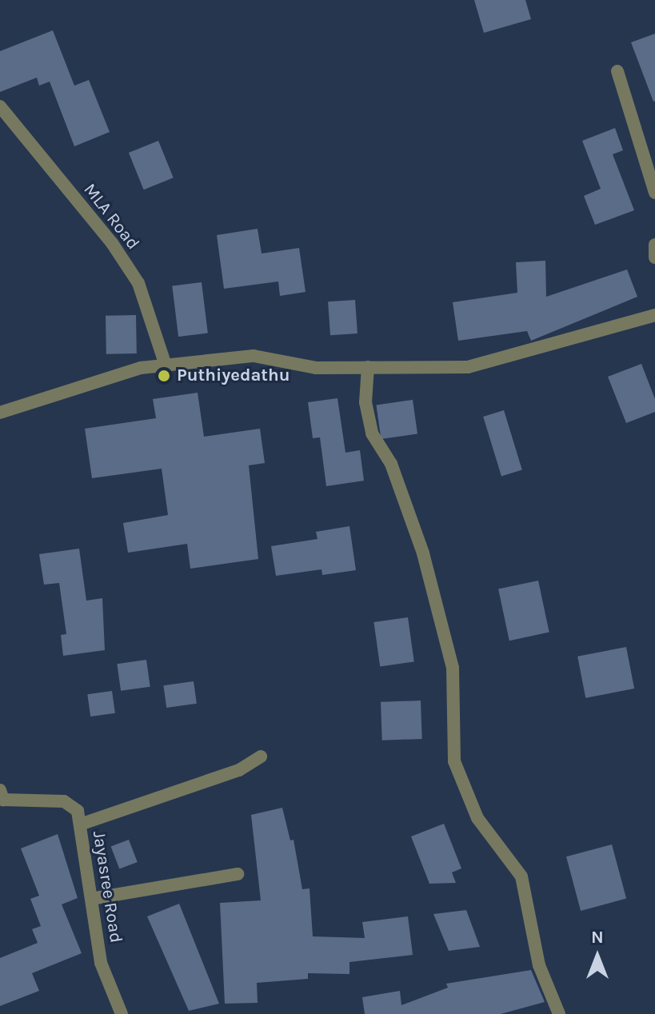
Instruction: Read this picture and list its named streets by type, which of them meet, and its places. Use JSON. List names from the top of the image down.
{
  "streets": {
    "street": ["MLA Road", "Jayasree Road"]
  },
  "places": ["Puthiyedathu"],
  "north": "top"
}
